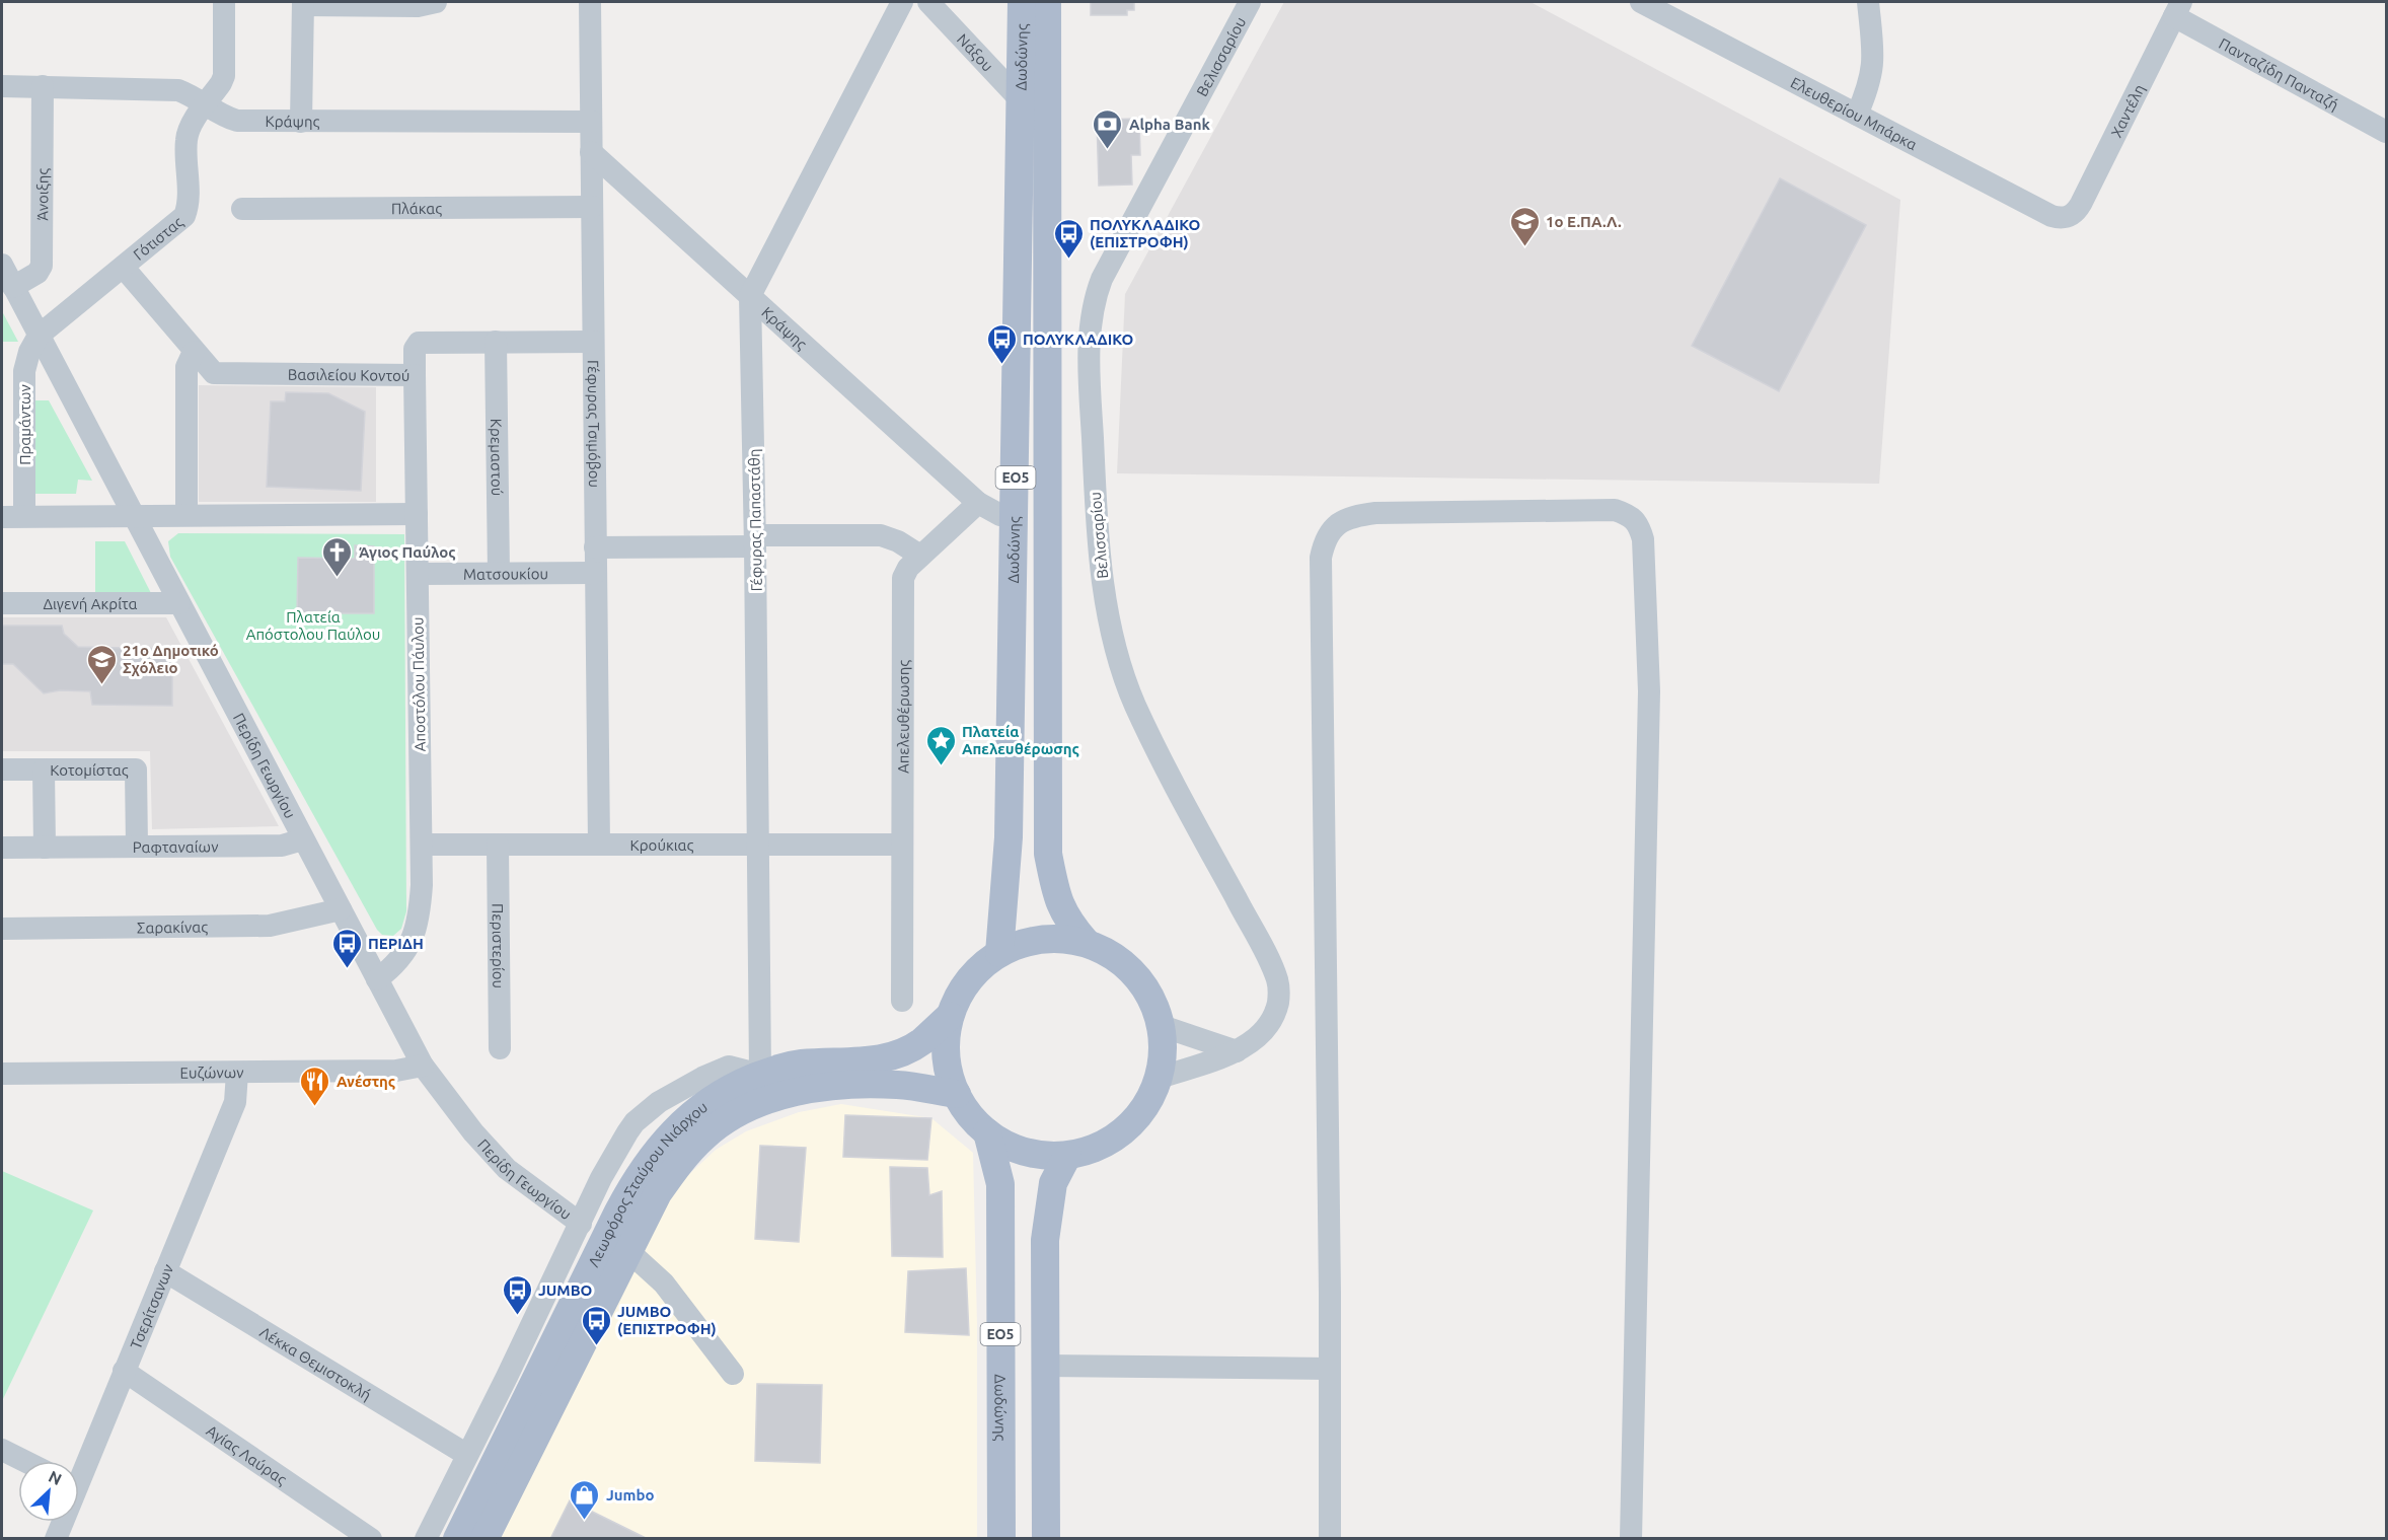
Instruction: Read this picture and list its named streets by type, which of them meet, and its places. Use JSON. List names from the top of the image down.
{
  "streets": {
    "main road": ["Δωδώνης", "ΕΟ5", "Λεωφόρος Σταύρου Νιάρχου"],
    "street": [
      "Νάξου",
      "Βελισσαρίου",
      "Πανταζίδη Πανταζή",
      "Χαντέλη",
      "Ελευθερίου Μπάρκα",
      "Κράψης",
      "Άνοιξης",
      "Πλάκας",
      "Γότιστας",
      "Βασιλείου Κοντού",
      "Γέφυρας Τσιμόβου",
      "Πραμάντων",
      "Κρεμαστού",
      "Γέφυρας Παπαστάθη",
      "Ματσουκίου",
      "Διγενή Ακρίτα",
      "Αποστόλου Πάυλου",
      "Απελευθέρωσης",
      "Περίδη Γεωργίου",
      "Κοτομίστας",
      "Κρούκιας",
      "Ραφταναίων",
      "Σαρακίνας",
      "Περιστερίου",
      "Ευζώνων",
      "Τσερίτσανων",
      "Λέκκα Θεμιστοκλή",
      "Αγίας Λαύρας"
    ]
  },
  "crossings": [
    ["Νάξου", "Δωδώνης"],
    ["Βελισσαρίου", "Δωδώνης"],
    ["Βελισσαρίου", "Λεωφόρος Σταύρου Νιάρχου"],
    ["Δωδώνης", "Λεωφόρος Σταύρου Νιάρχου"],
    ["Πανταζίδη Πανταζή", "Χαντέλη"],
    ["Χαντέλη", "Ελευθερίου Μπάρκα"],
    ["Κράψης", "Άνοιξης"],
    ["Κράψης", "Γότιστας"],
    ["Κράψης", "Γέφυρας Τσιμόβου"],
    ["Κράψης", "Γέφυρας Παπαστάθη"],
    ["Κράψης", "Απελευθέρωσης"],
    ["Άνοιξης", "Περίδη Γεωργίου"],
    ["Πλάκας", "Γέφυρας Τσιμόβου"],
    ["Γότιστας", "Βασιλείου Κοντού"],
    ["Γότιστας", "Πραμάντων"],
    ["Γότιστας", "Περίδη Γεωργίου"],
    ["Βασιλείου Κοντού", "Γέφυρας Τσιμόβου"],
    ["Βασιλείου Κοντού", "Κρεμαστού"],
    ["Βασιλείου Κοντού", "Αποστόλου Πάυλου"],
    ["Γέφυρας Τσιμόβου", "Ματσουκίου"],
    ["Γέφυρας Τσιμόβου", "Κρούκιας"],
    ["Πραμάντων", "Περίδη Γεωργίου"],
    ["Κρεμαστού", "Ματσουκίου"],
    ["Γέφυρας Παπαστάθη", "Κρούκιας"],
    ["Γέφυρας Παπαστάθη", "Λεωφόρος Σταύρου Νιάρχου"],
    ["Ματσουκίου", "Αποστόλου Πάυλου"],
    ["Διγενή Ακρίτα", "Περίδη Γεωργίου"],
    ["Αποστόλου Πάυλου", "Περίδη Γεωργίου"],
    ["Αποστόλου Πάυλου", "Κρούκιας"],
    ["Απελευθέρωσης", "Κρούκιας"],
    ["Περίδη Γεωργίου", "Ραφταναίων"],
    ["Περίδη Γεωργίου", "Σαρακίνας"],
    ["Περίδη Γεωργίου", "Ευζώνων"],
    ["Κοτομίστας", "Ραφταναίων"],
    ["Κρούκιας", "Περιστερίου"],
    ["Ευζώνων", "Τσερίτσανων"],
    ["Τσερίτσανων", "Λέκκα Θεμιστοκλή"],
    ["Τσερίτσανων", "Αγίας Λαύρας"]
  ],
  "parks": ["Πλατεία Απόστολου Παύλου"],
  "places": {
    "bank": ["Alpha Bank"],
    "school or university": ["1ο Ε.ΠΑ.Λ.", "21ο Δημοτικό Σχόλειο"],
    "bus stop": [
      "ΠΟΛΥΚΛΑΔΙΚΟ (ΕΠΙΣΤΡΟΦΗ)",
      "ΠΟΛΥΚΛΑΔΙΚΟ",
      "ΠΕΡΙΔΗ",
      "JUMBO",
      "JUMBO (ΕΠΙΣΤΡΟΦΗ)"
    ],
    "church": ["Άγιος Παύλος"],
    "place": ["Πλατεία Απελευθέρωσης"],
    "restaurant": ["Ανέστης"],
    "shop": ["Jumbo"]
  },
  "north": "top right"
}
